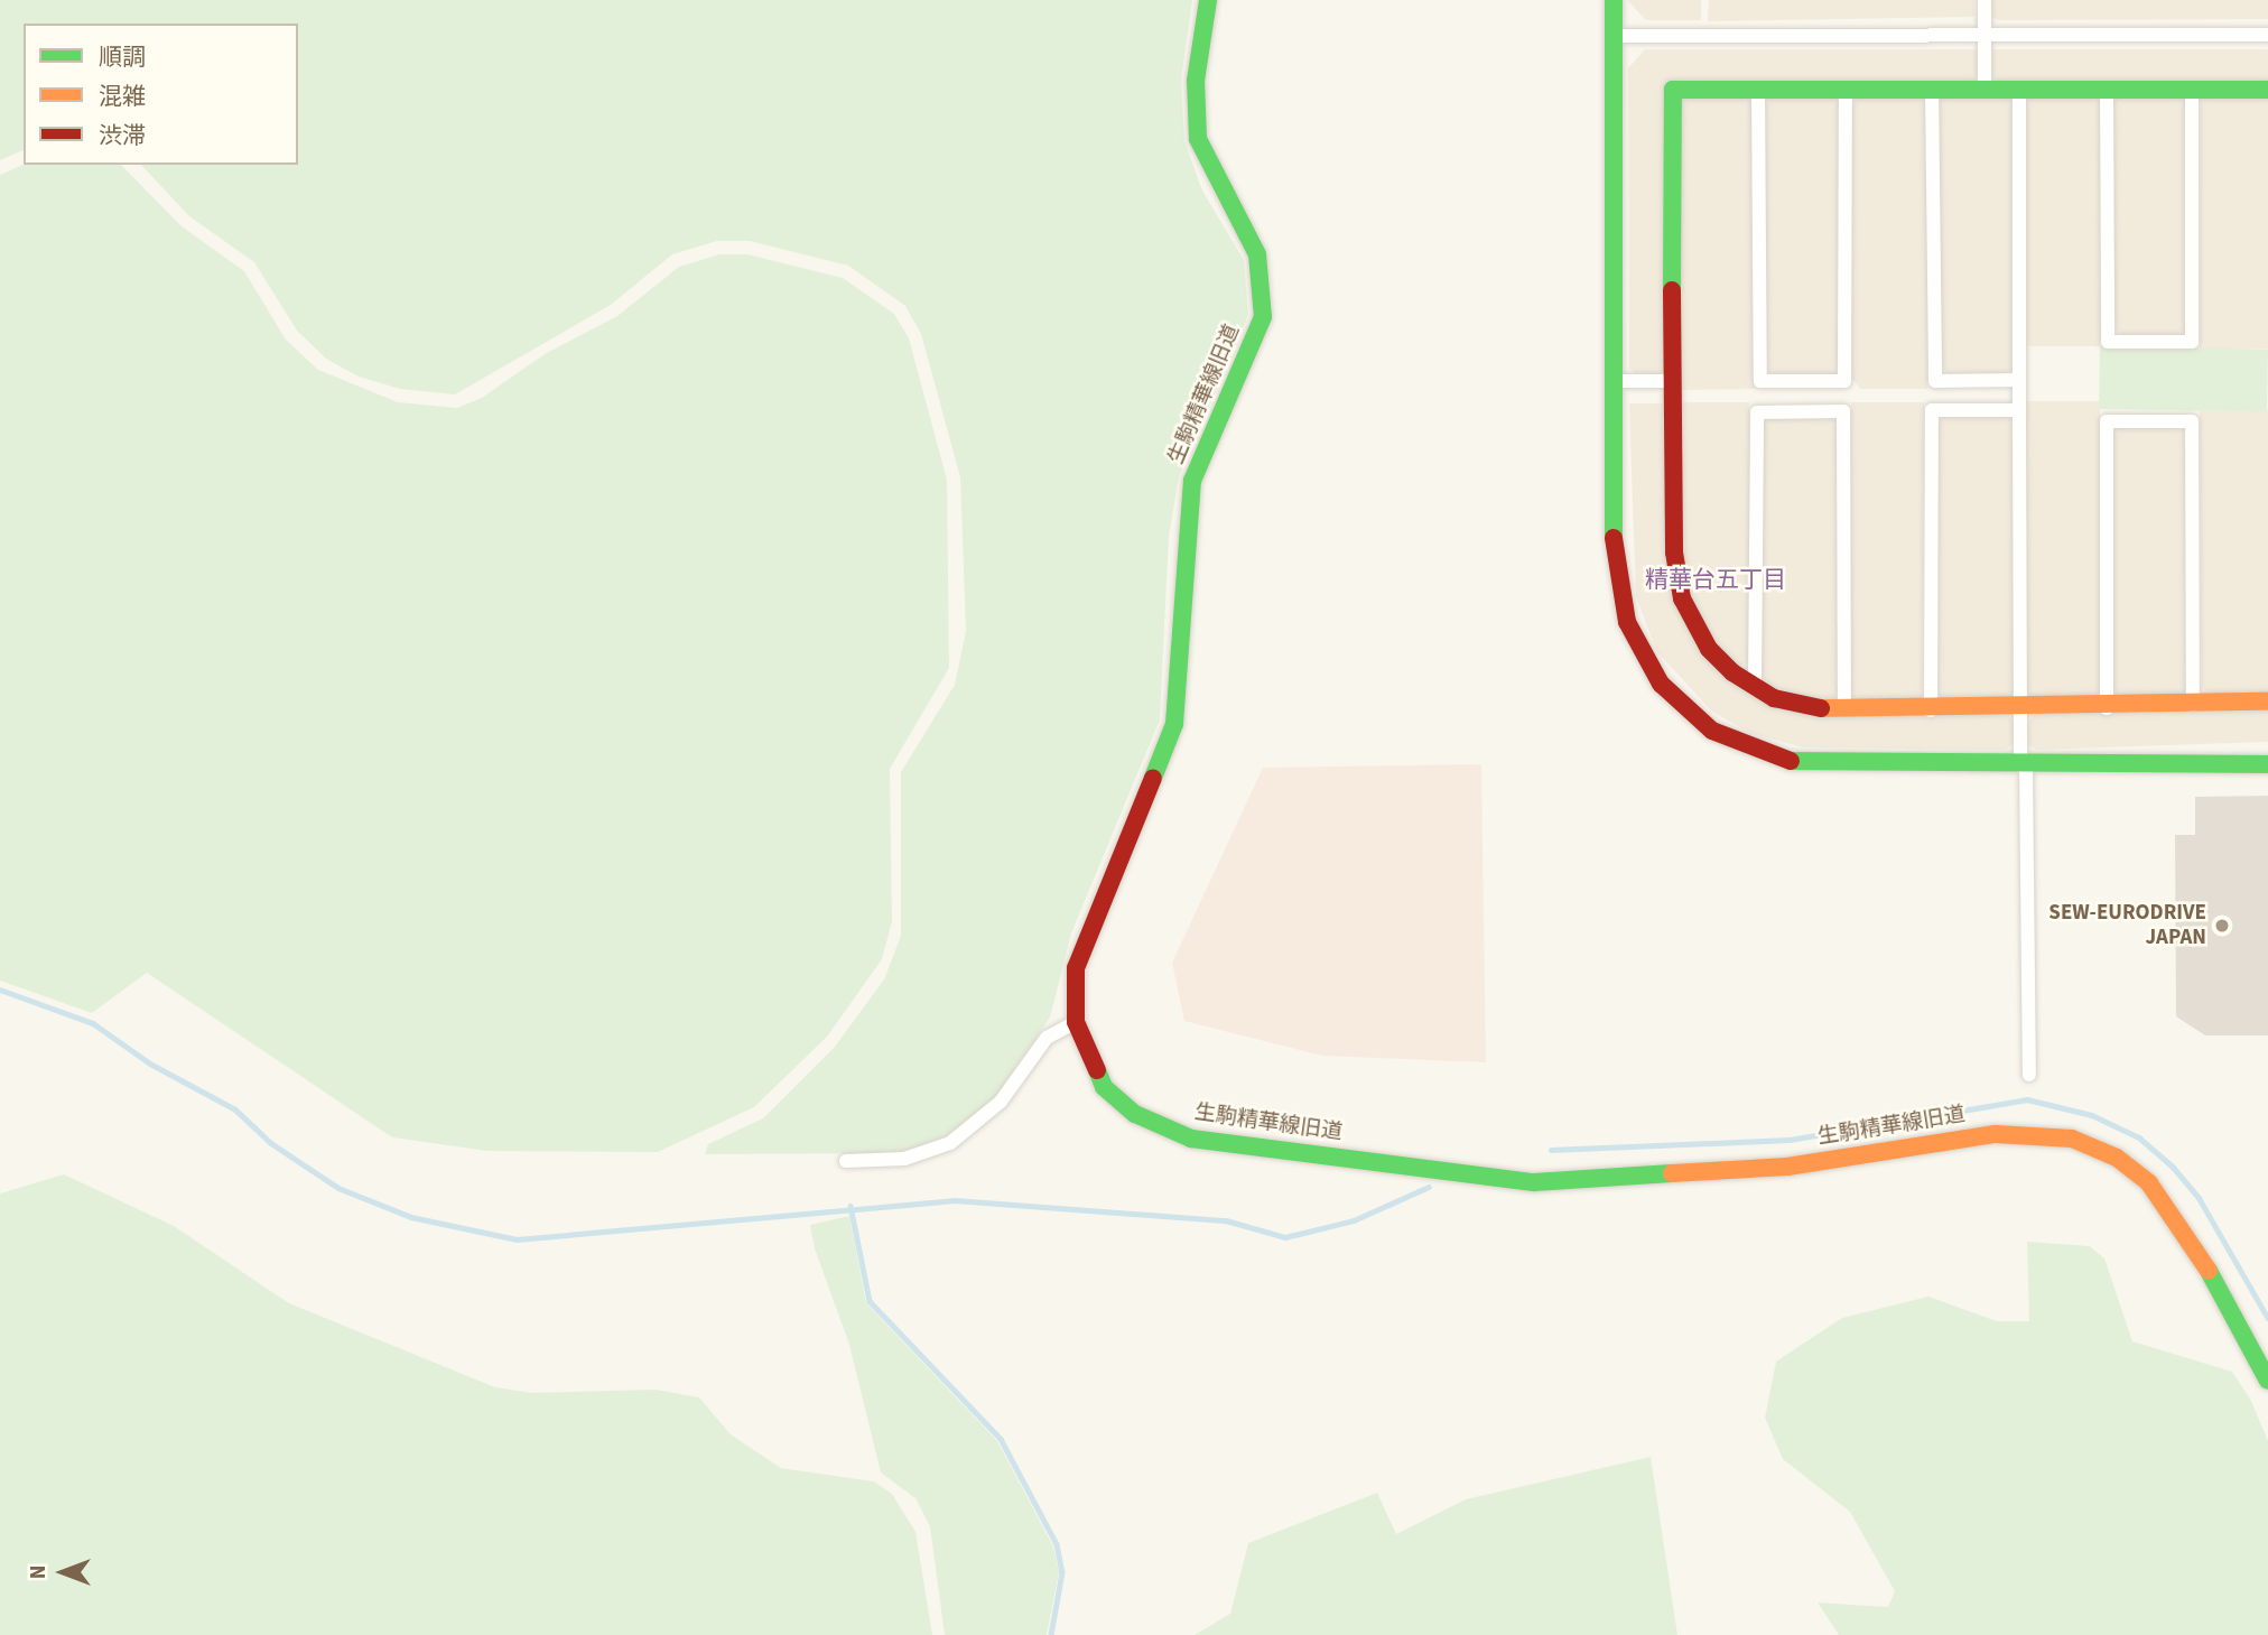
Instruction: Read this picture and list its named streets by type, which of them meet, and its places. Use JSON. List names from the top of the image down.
{
  "streets": {
    "street": ["生駒精華線旧道"]
  },
  "districts": ["精華台五丁目"],
  "places": ["SEW-EURODRIVE JAPAN"],
  "legend": ["順調", "混雑", "渋滞"],
  "north": "left"
}
